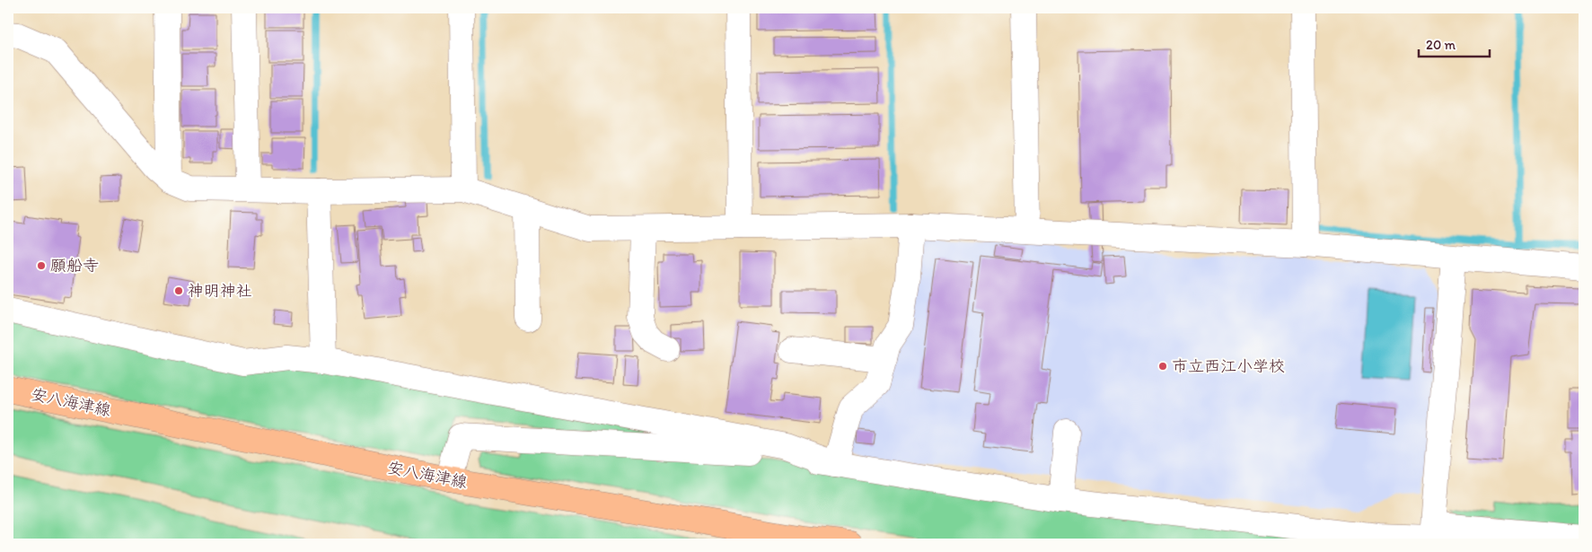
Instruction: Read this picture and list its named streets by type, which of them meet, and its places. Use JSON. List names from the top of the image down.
{
  "streets": {
    "main road": ["安八海津線"]
  },
  "places": ["願船寺", "神明神社", "市立西江小学校"],
  "scale_bar": "20 m"
}
